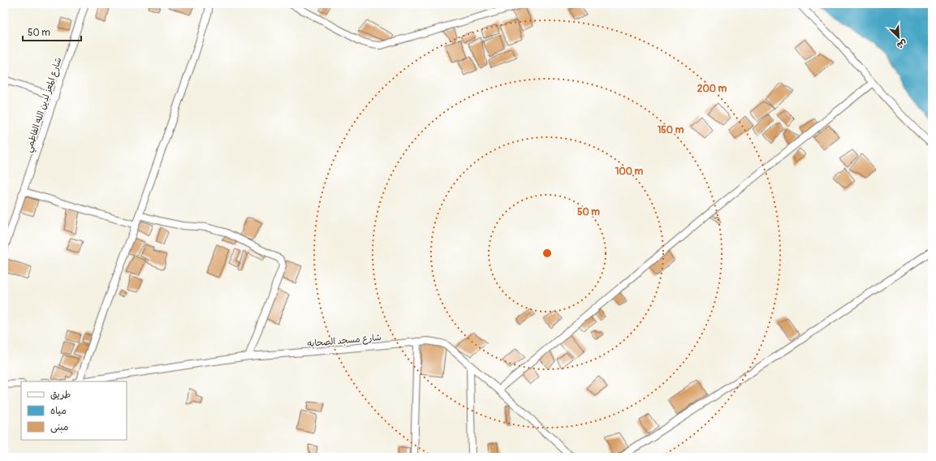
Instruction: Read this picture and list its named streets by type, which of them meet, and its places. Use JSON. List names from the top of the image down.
{
  "streets": {
    "street": ["شارع المعز لدين الله الفاطمي", "شارع مسجد الصحابه"]
  },
  "legend": ["طريق", "مياه", "مبنى"],
  "scale_bar": "50 m",
  "north": "bottom right",
  "rings": [
    "200 m",
    "150 m",
    "100 m",
    "50 m"
  ]
}
